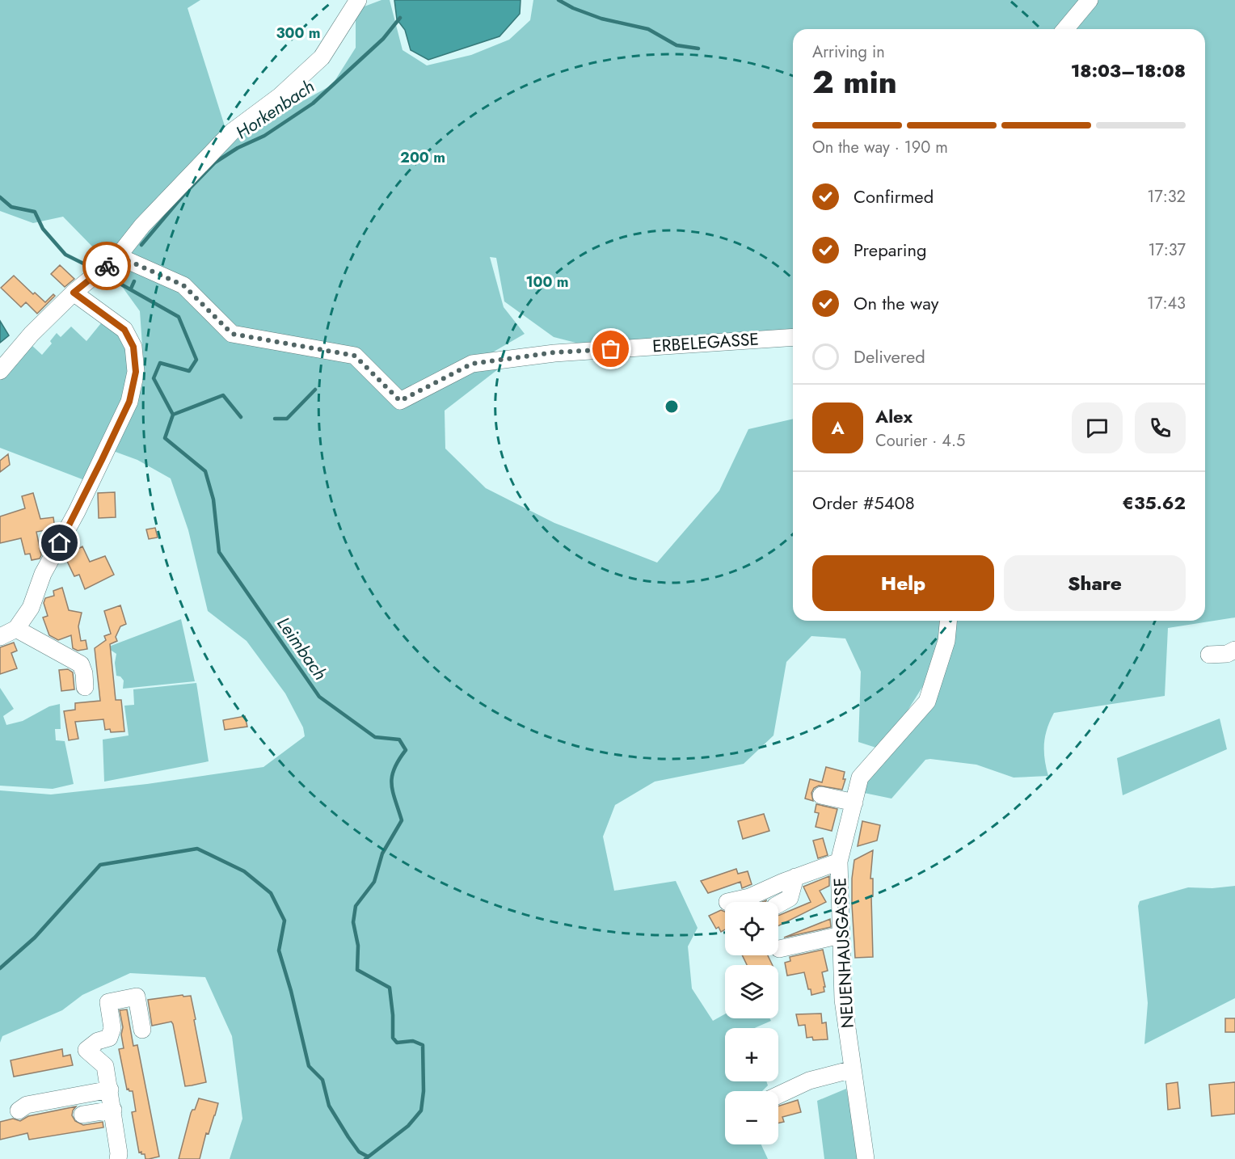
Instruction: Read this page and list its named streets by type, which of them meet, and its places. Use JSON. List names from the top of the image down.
{
  "streets": {
    "street": ["ERBELEGASSE", "NEUENHAUSGASSE"]
  },
  "water": ["Horkenbach", "Leimbach"],
  "page": {
    "heading": ["2 min", "Arriving in", "18:03–18:08"],
    "panel": [
      "Alex",
      "Courier · 4.5",
      "Order #5408",
      "€35.62"
    ],
    "bar": "On the way · 190 m",
    "list": [
      ["Confirmed", "17:32"],
      ["Preparing", "17:37"],
      ["On the way", "17:43"],
      "Delivered"
    ],
    "round": "A",
    "buttons": ["Help", "Share"],
    "map_buttons": ["+", "−"]
  },
  "rings": ["300 m", "200 m", "100 m"]
}
